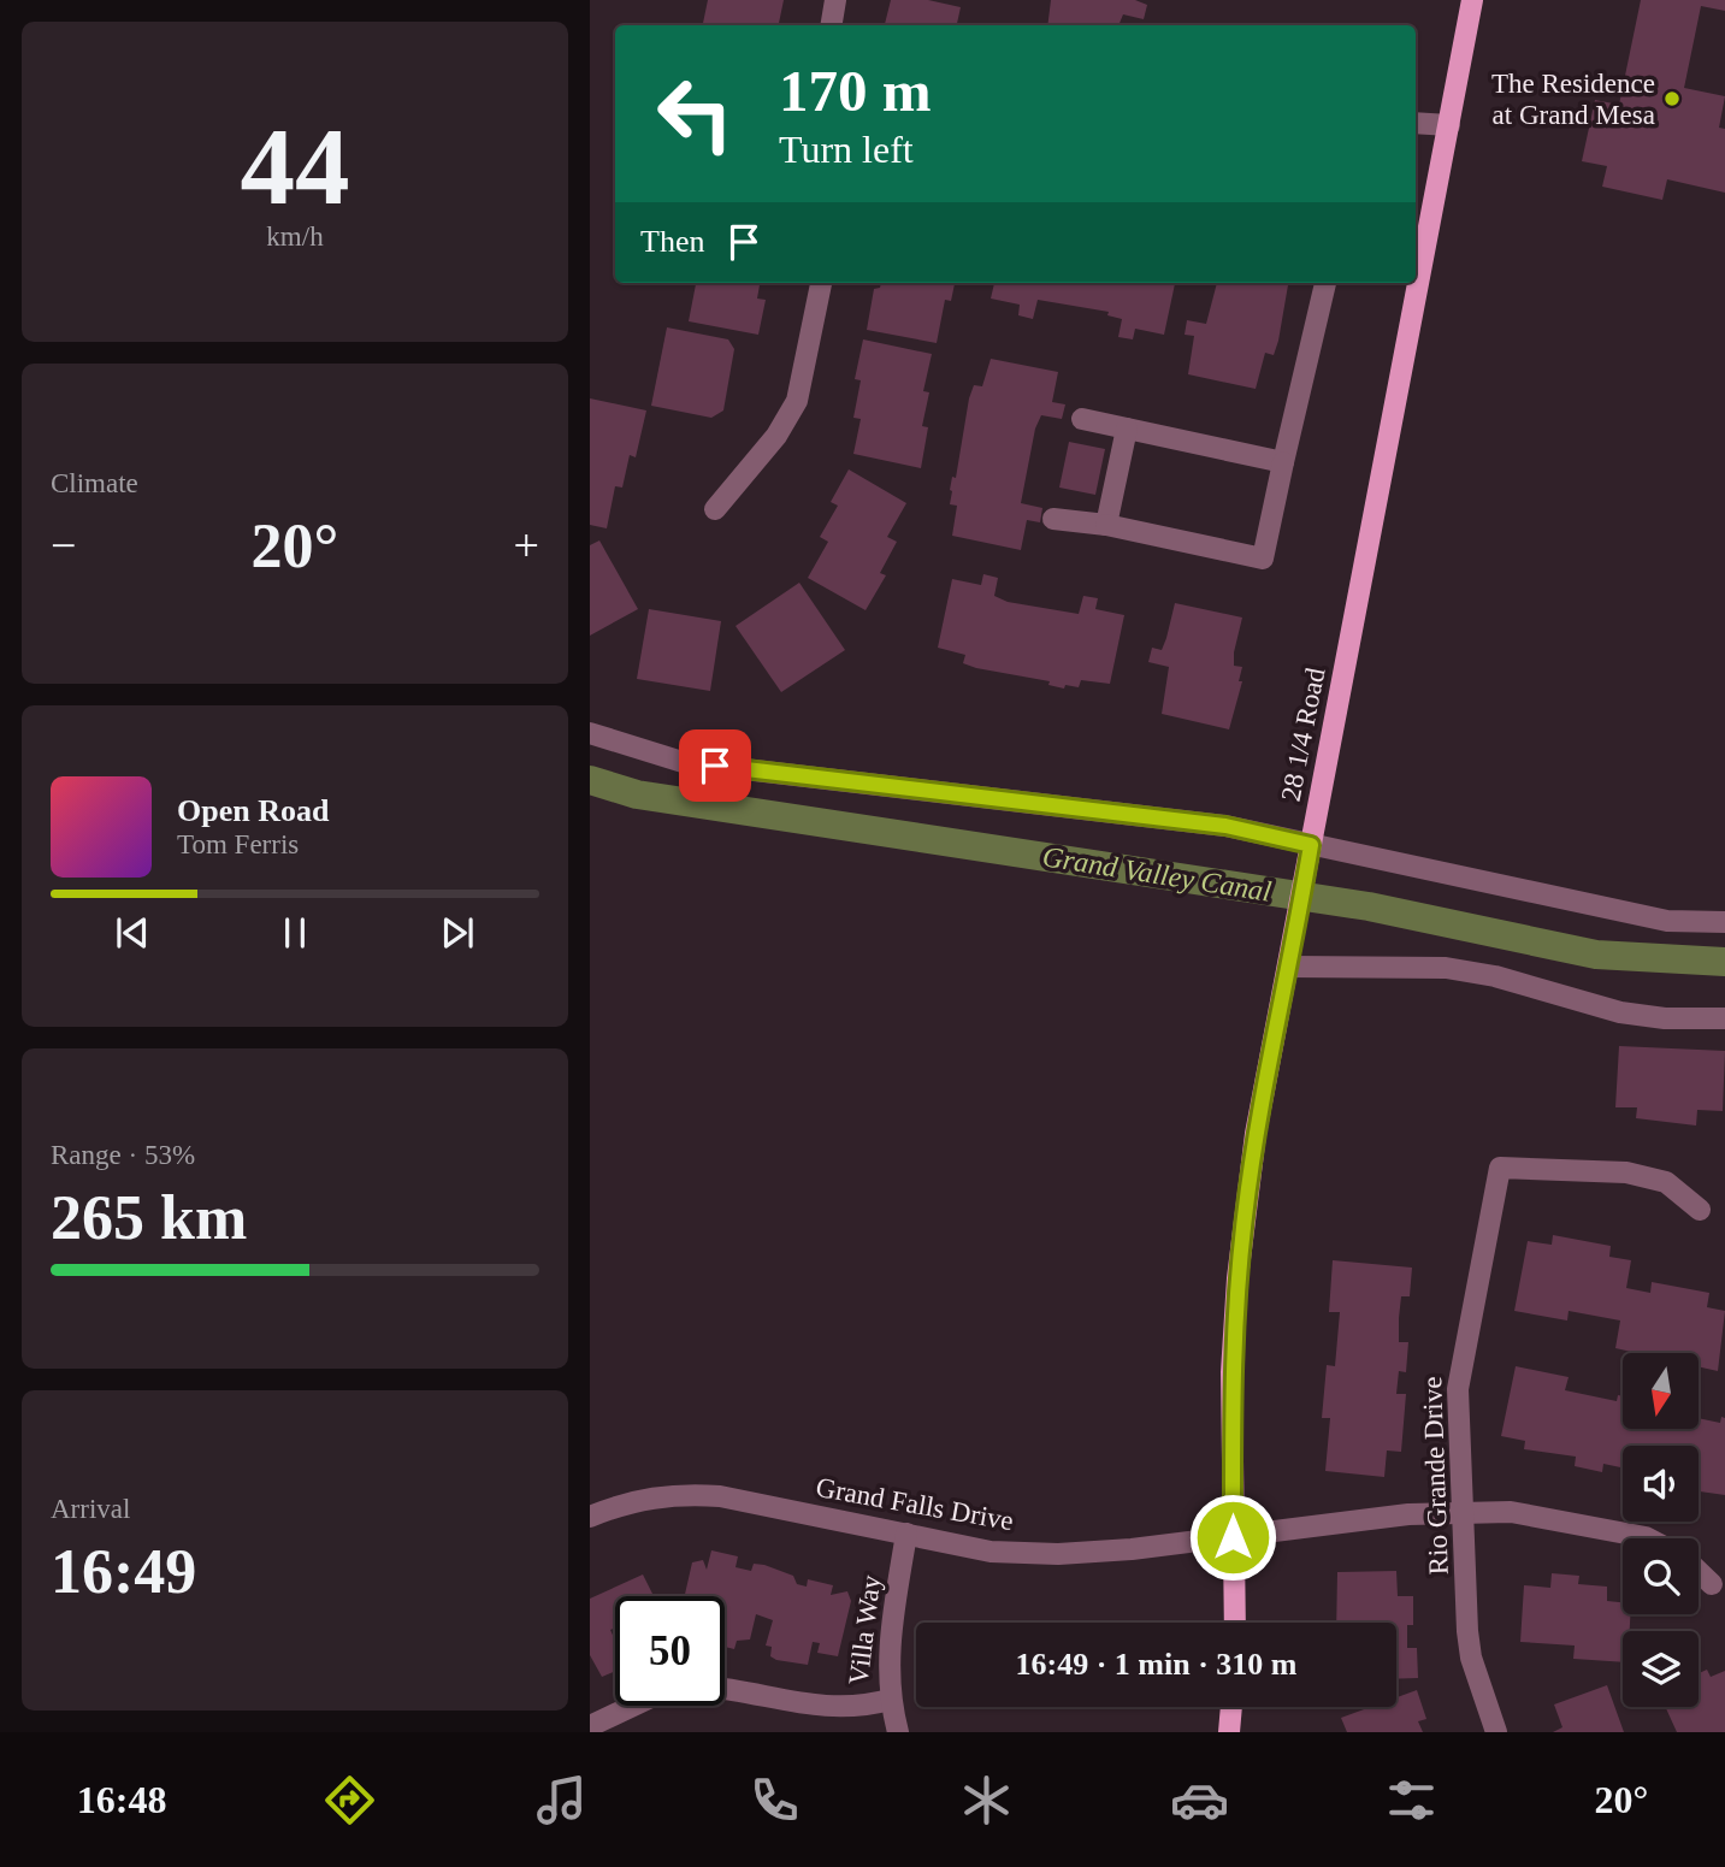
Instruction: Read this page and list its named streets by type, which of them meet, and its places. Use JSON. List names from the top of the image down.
{
  "streets": {
    "main road": ["28 1/4 Road"],
    "street": ["Rio Grande Drive", "Grand Falls Drive", "Villa Way"]
  },
  "crossings": [
    ["28 1/4 Road", "Grand Falls Drive"],
    ["Rio Grande Drive", "Grand Falls Drive"],
    ["Grand Falls Drive", "Villa Way"]
  ],
  "water": ["Grand Valley Canal"],
  "places": ["The Residence at Grand Mesa"],
  "north": "bottom",
  "page": {
    "tile": [
      ["44", "km/h"],
      "Climate",
      ["Range · 53%", "265 km"],
      ["Arrival", "16:49"]
    ],
    "turn": ["170 m", "Turn left"],
    "then": "Then",
    "heat": ["−", "20°", "+"],
    "song": ["Open Road", "Tom Ferris"],
    "limit": "50",
    "trip": "16:49 · 1 min · 310 m",
    "tabs": ["16:48", "20°"]
  }
}
